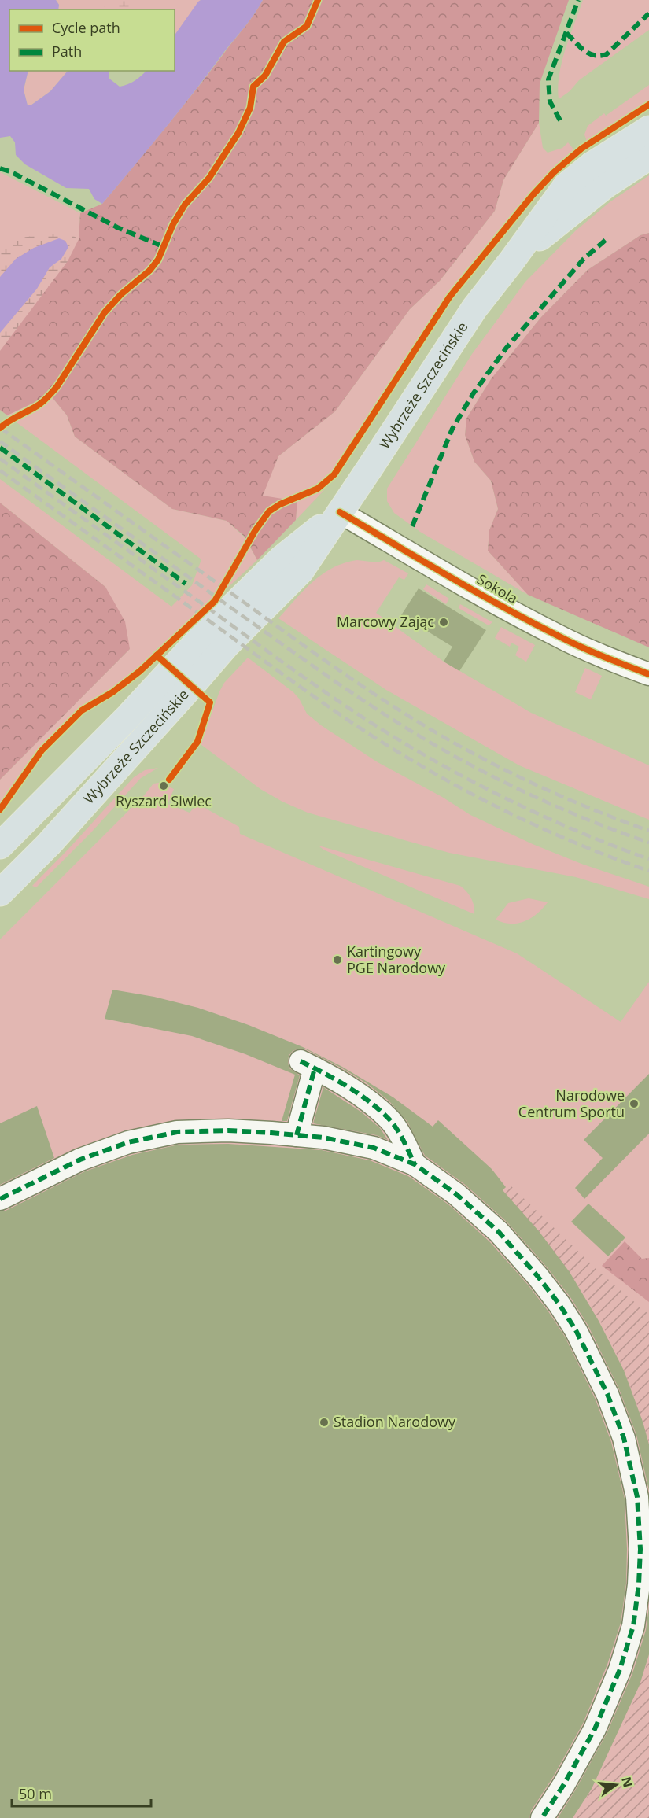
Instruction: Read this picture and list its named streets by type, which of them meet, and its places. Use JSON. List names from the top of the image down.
{
  "streets": {
    "main road": ["Wybrzeże Szczecińskie"],
    "street": ["Sokola"]
  },
  "crossings": [
    ["Wybrzeże Szczecińskie", "Sokola"]
  ],
  "places": [
    "Marcowy Zając",
    "Ryszard Siwiec",
    "Kartingowy PGE Narodowy",
    "Narodowe Centrum Sportu",
    "Stadion Narodowy"
  ],
  "legend": ["Cycle path", "Path"],
  "scale_bar": "50 m",
  "north": "right"
}
